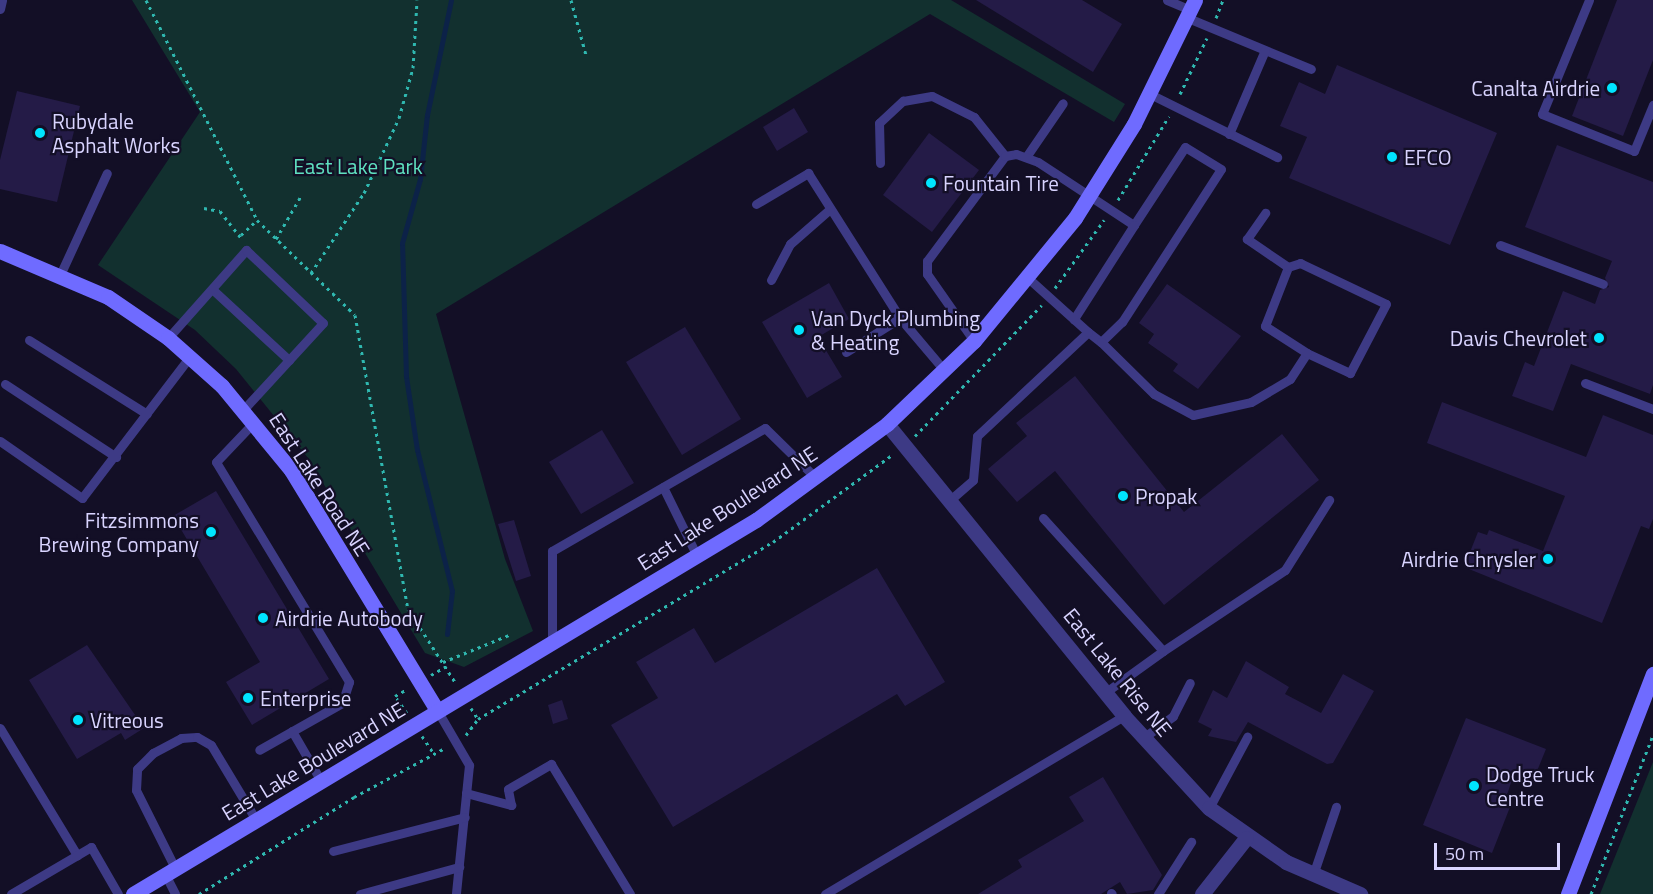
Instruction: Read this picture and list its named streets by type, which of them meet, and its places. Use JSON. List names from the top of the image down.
{
  "streets": {
    "main road": ["East Lake Road NE", "East Lake Boulevard NE"],
    "street": ["East Lake Rise NE"]
  },
  "crossings": [
    ["East Lake Road NE", "East Lake Boulevard NE"],
    ["East Lake Boulevard NE", "East Lake Rise NE"]
  ],
  "parks": ["East Lake Park"],
  "places": [
    "Canalta Airdrie",
    "Rubydale Asphalt Works",
    "EFCO",
    "Fountain Tire",
    "Van Dyck Plumbing & Heating",
    "Davis Chevrolet",
    "Propak",
    "Fitzsimmons Brewing Company",
    "Airdrie Chrysler",
    "Airdrie Autobody",
    "Enterprise",
    "Vitreous",
    "Dodge Truck Centre"
  ],
  "scale_bar": "50 m"
}
